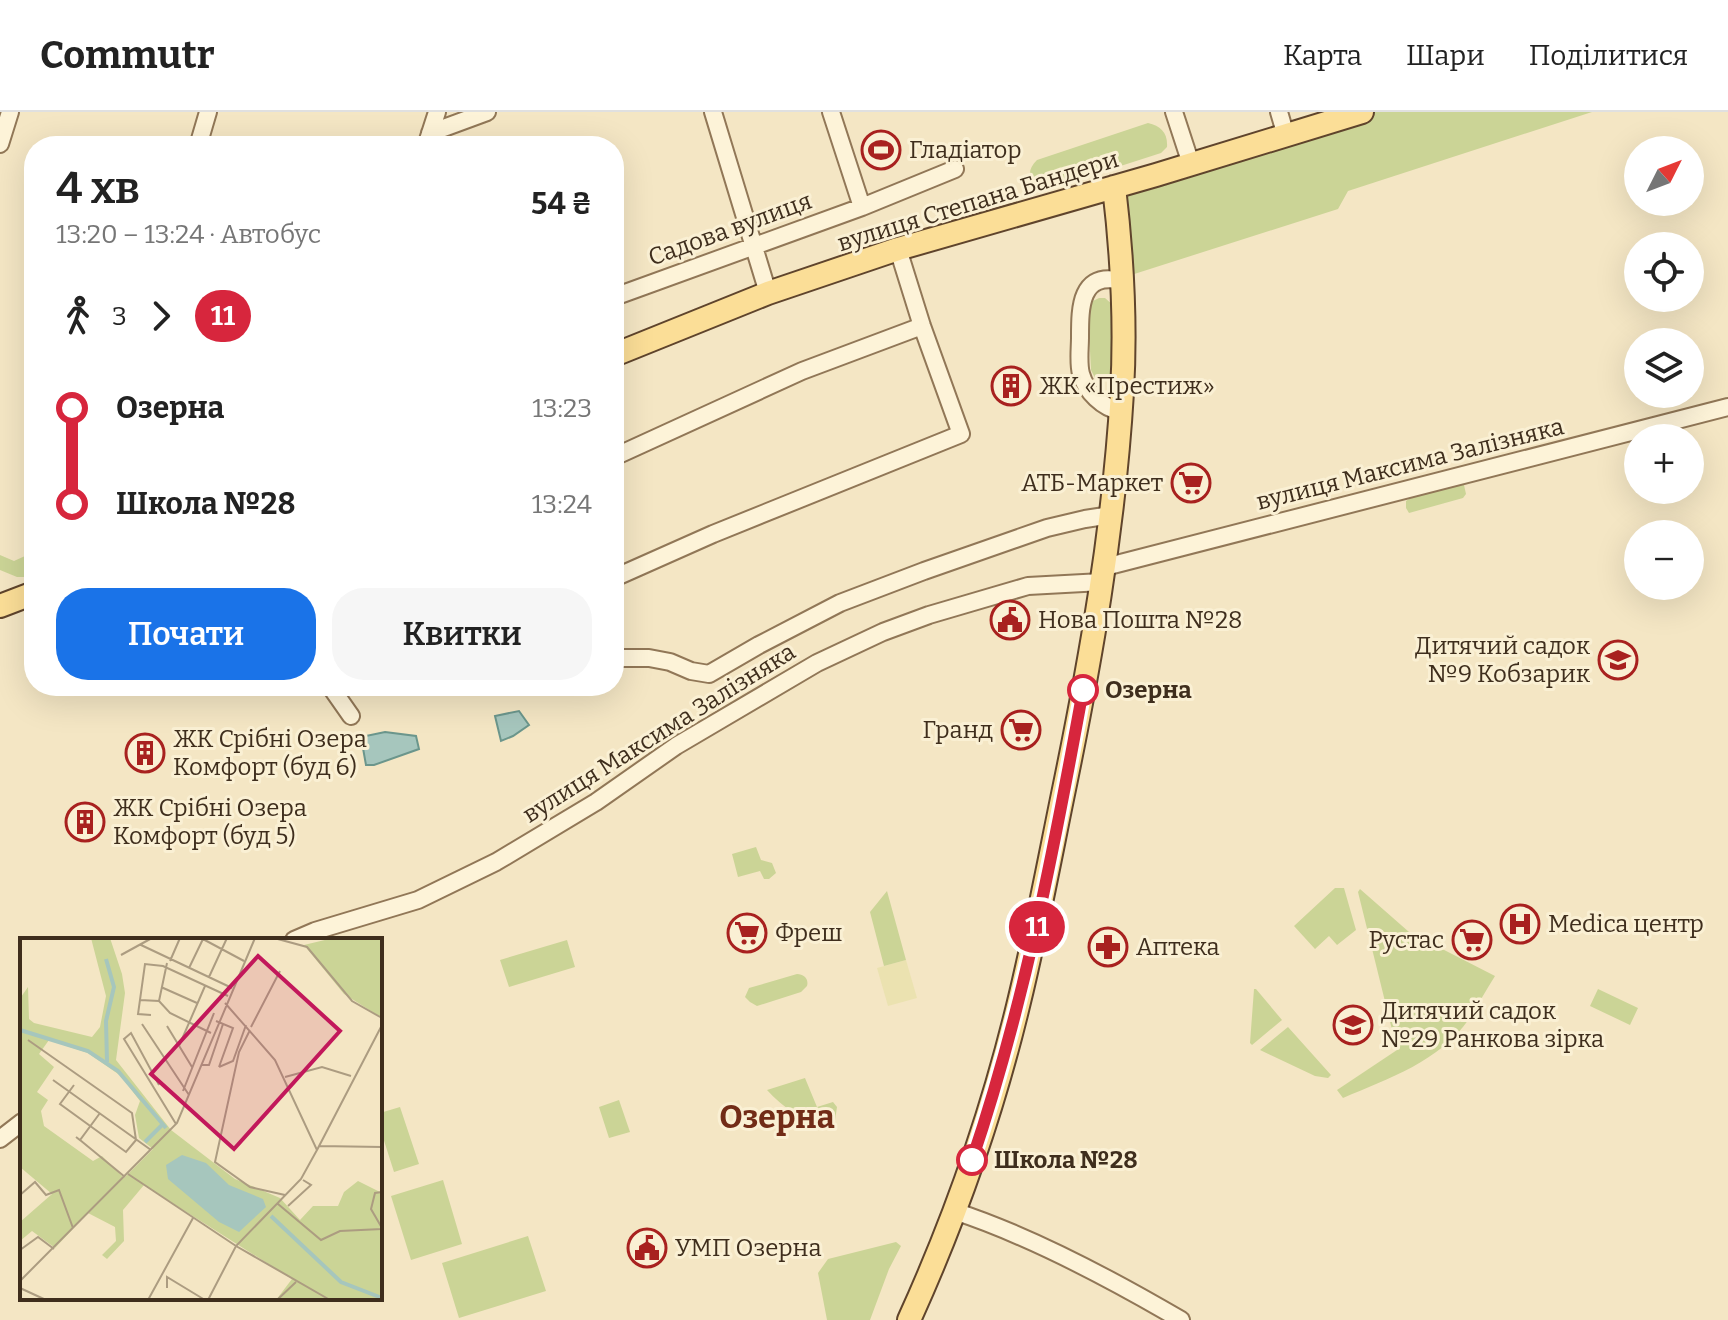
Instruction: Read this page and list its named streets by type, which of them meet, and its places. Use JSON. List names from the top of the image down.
{
  "streets": {
    "main road": ["вулиця Степана Бандери"],
    "street": ["Садова вулиця", "вулиця Максима Залізняка"]
  },
  "districts": ["Озерна"],
  "places": {
    "sports": ["Гладіатор"],
    "building": ["ЖК «Престиж»", "ЖК Срібні Озера Комфорт (буд 6)", "ЖК Срібні Озера Комфорт (буд 5)"],
    "supermarket": [
      "АТБ-Маркет",
      "Гранд",
      "Фреш",
      "Рустас"
    ],
    "public building": ["Нова Пошта №28", "УМП Озерна"],
    "school or university": ["Дитячий садок №9 Кобзарик", "Дитячий садок №29 Ранкова зірка"],
    "other": ["Озерна", "Школа №28"],
    "hospital": ["Medica центр"],
    "pharmacy": ["Аптека"]
  },
  "lines": ["bus line 11"],
  "north": "top right",
  "page": {
    "header": "Commutr",
    "nav": ["Карта", "Шари", "Поділитися"],
    "on_map": "11",
    "map_buttons": ["+", "−"],
    "heading": ["4 хв", "13:20 – 13:24 · Автобус", "54 ₴"],
    "legs": ["3", "11"],
    "list": [
      {
        "name": "Озерна",
        "value": "13:23"
      },
      {
        "name": "Школа №28",
        "value": "13:24"
      }
    ],
    "buttons": ["Почати", "Квитки"]
  }
}
